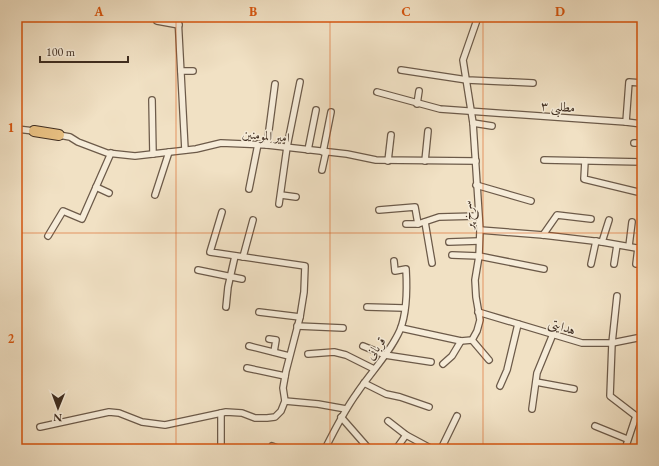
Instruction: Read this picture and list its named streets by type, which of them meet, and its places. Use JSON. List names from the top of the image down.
{
  "streets": {
    "street": [
      "مطلبی ۳",
      "امیر المومنین",
      "سرخ پر",
      "هدایتی",
      "قربانی"
    ]
  },
  "crossings": [
    ["مطلبی ۳", "سرخ پر"],
    ["امیر المومنین", "سرخ پر"],
    ["سرخ پر", "هدایتی"]
  ],
  "scale_bar": "100 m",
  "north": "bottom",
  "grid": {
    "columns": [
      "A",
      "B",
      "C",
      "D"
    ],
    "rows": ["1", "2"]
  }
}
